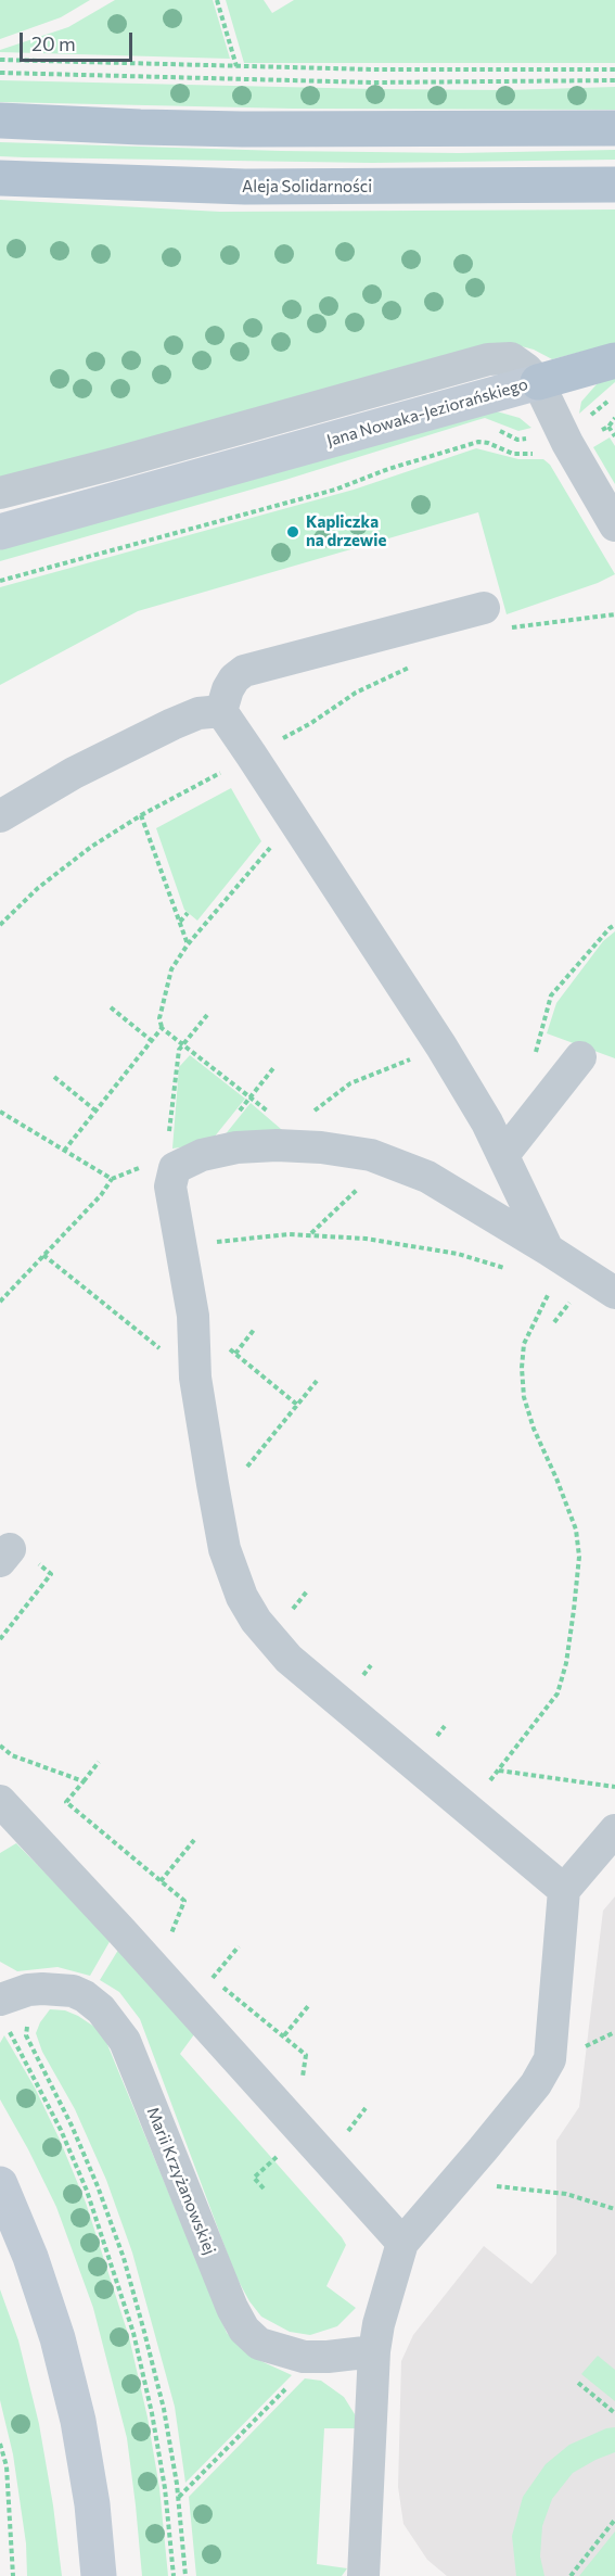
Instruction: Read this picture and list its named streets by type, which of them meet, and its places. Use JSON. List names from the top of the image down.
{
  "streets": {
    "main road": ["Aleja Solidarności"],
    "street": ["Jana Nowaka-Jeziorańskiego", "Marii Krzyżanowskiej"]
  },
  "places": ["Kapliczka na drzewie"],
  "scale_bar": "20 m"
}
